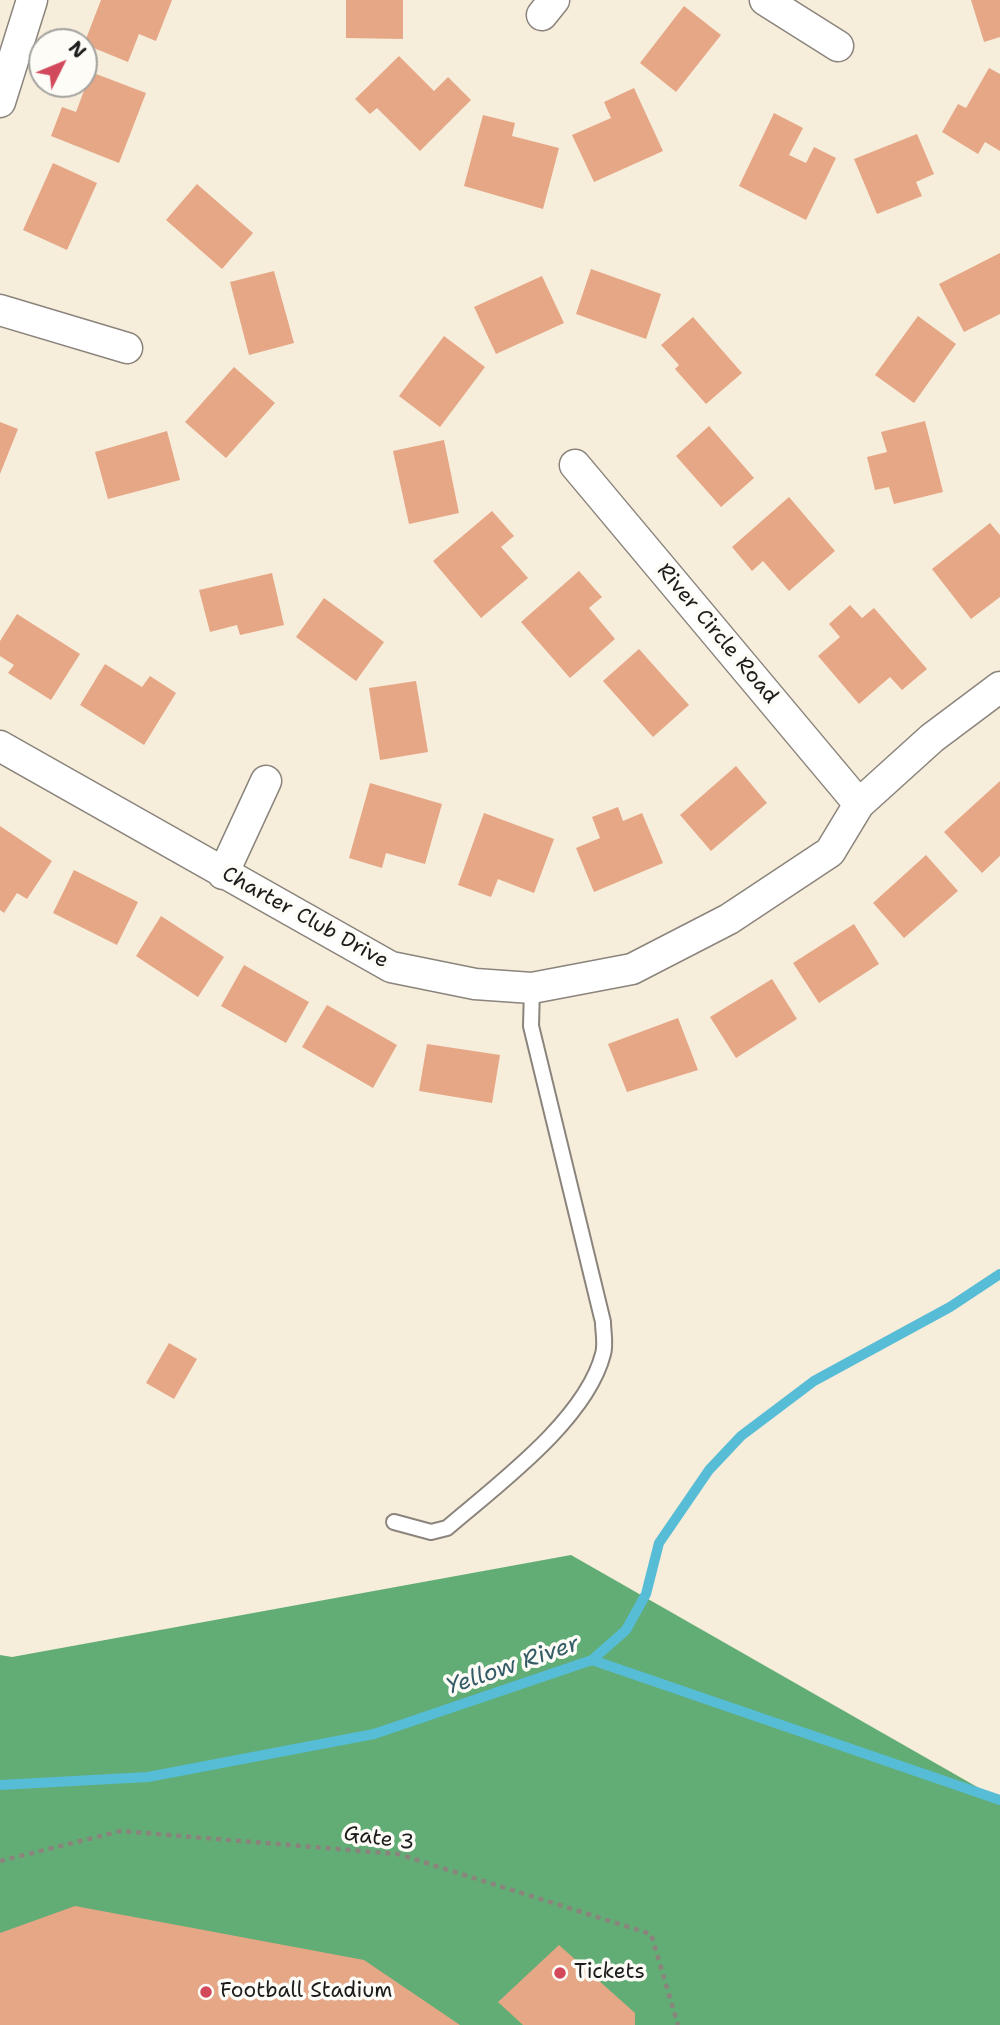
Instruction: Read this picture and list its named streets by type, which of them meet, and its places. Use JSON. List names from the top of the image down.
{
  "streets": {
    "street": ["River Circle Road", "Charter Club Drive"],
    "path": ["Gate 3"]
  },
  "crossings": [
    ["River Circle Road", "Charter Club Drive"]
  ],
  "water": ["Yellow River"],
  "places": ["Tickets", "Football Stadium"],
  "north": "top right"
}
